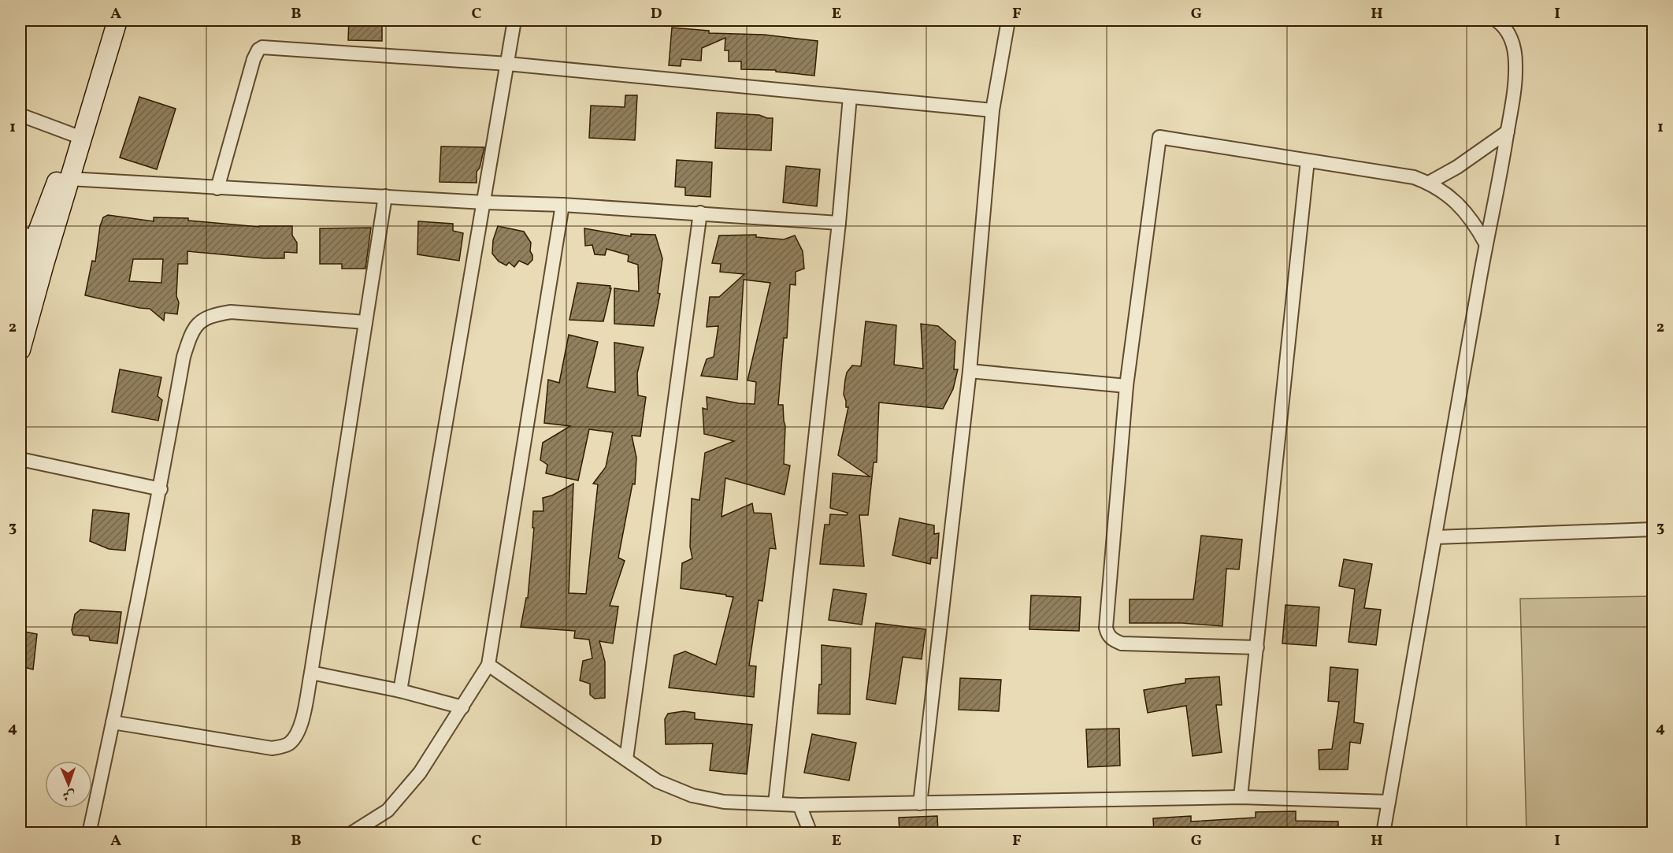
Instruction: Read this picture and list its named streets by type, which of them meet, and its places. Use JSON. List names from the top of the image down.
{
  "north": "bottom",
  "grid": {
    "columns": [
      "A",
      "B",
      "C",
      "D",
      "E",
      "F",
      "G",
      "H",
      "I"
    ],
    "rows": [
      "1",
      "2",
      "3",
      "4"
    ]
  }
}
